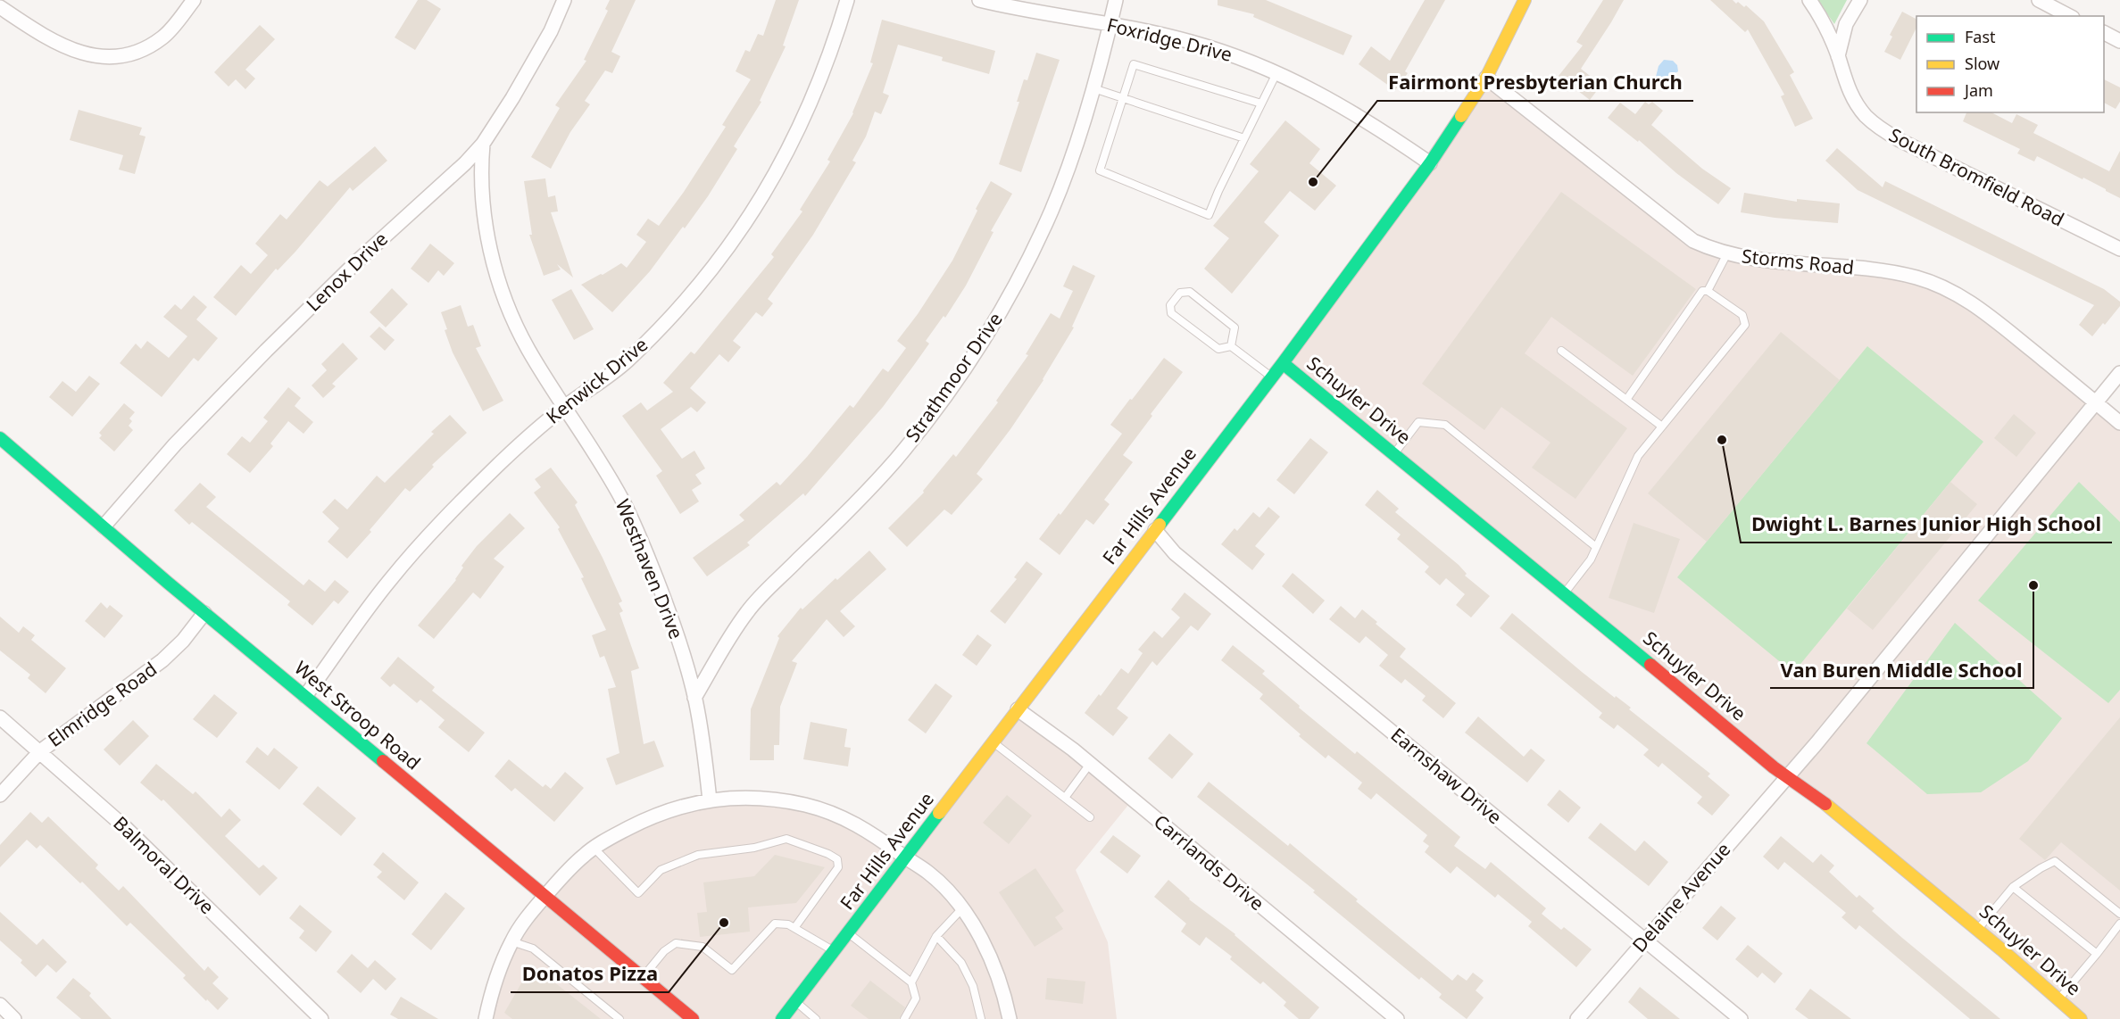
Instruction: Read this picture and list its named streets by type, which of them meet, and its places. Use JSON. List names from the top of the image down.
{
  "streets": {
    "main road": ["Schuyler Drive", "Far Hills Avenue", "West Stroop Road"],
    "street": [
      "Foxridge Drive",
      "South Bromfield Road",
      "Storms Road",
      "Lenox Drive",
      "Strathmoor Drive",
      "Kenwick Drive",
      "Westhaven Drive",
      "Elmridge Road",
      "Earnshaw Drive",
      "Carrlands Drive",
      "Balmoral Drive",
      "Delaine Avenue"
    ]
  },
  "crossings": [
    ["Foxridge Drive", "Strathmoor Drive"],
    ["Foxridge Drive", "Far Hills Avenue"],
    ["Storms Road", "Far Hills Avenue"],
    ["Storms Road", "Delaine Avenue"],
    ["Lenox Drive", "Westhaven Drive"],
    ["Lenox Drive", "West Stroop Road"],
    ["Strathmoor Drive", "Westhaven Drive"],
    ["Kenwick Drive", "Westhaven Drive"],
    ["Kenwick Drive", "West Stroop Road"],
    ["Schuyler Drive", "Far Hills Avenue"],
    ["Schuyler Drive", "Delaine Avenue"],
    ["Far Hills Avenue", "Earnshaw Drive"],
    ["Far Hills Avenue", "Carrlands Drive"],
    ["Elmridge Road", "West Stroop Road"],
    ["Elmridge Road", "Balmoral Drive"],
    ["Earnshaw Drive", "Delaine Avenue"]
  ],
  "places": [
    "Fairmont Presbyterian Church",
    "Dwight L. Barnes Junior High School",
    "Van Buren Middle School",
    "Donatos Pizza"
  ],
  "legend": ["Fast", "Slow", "Jam"]
}
